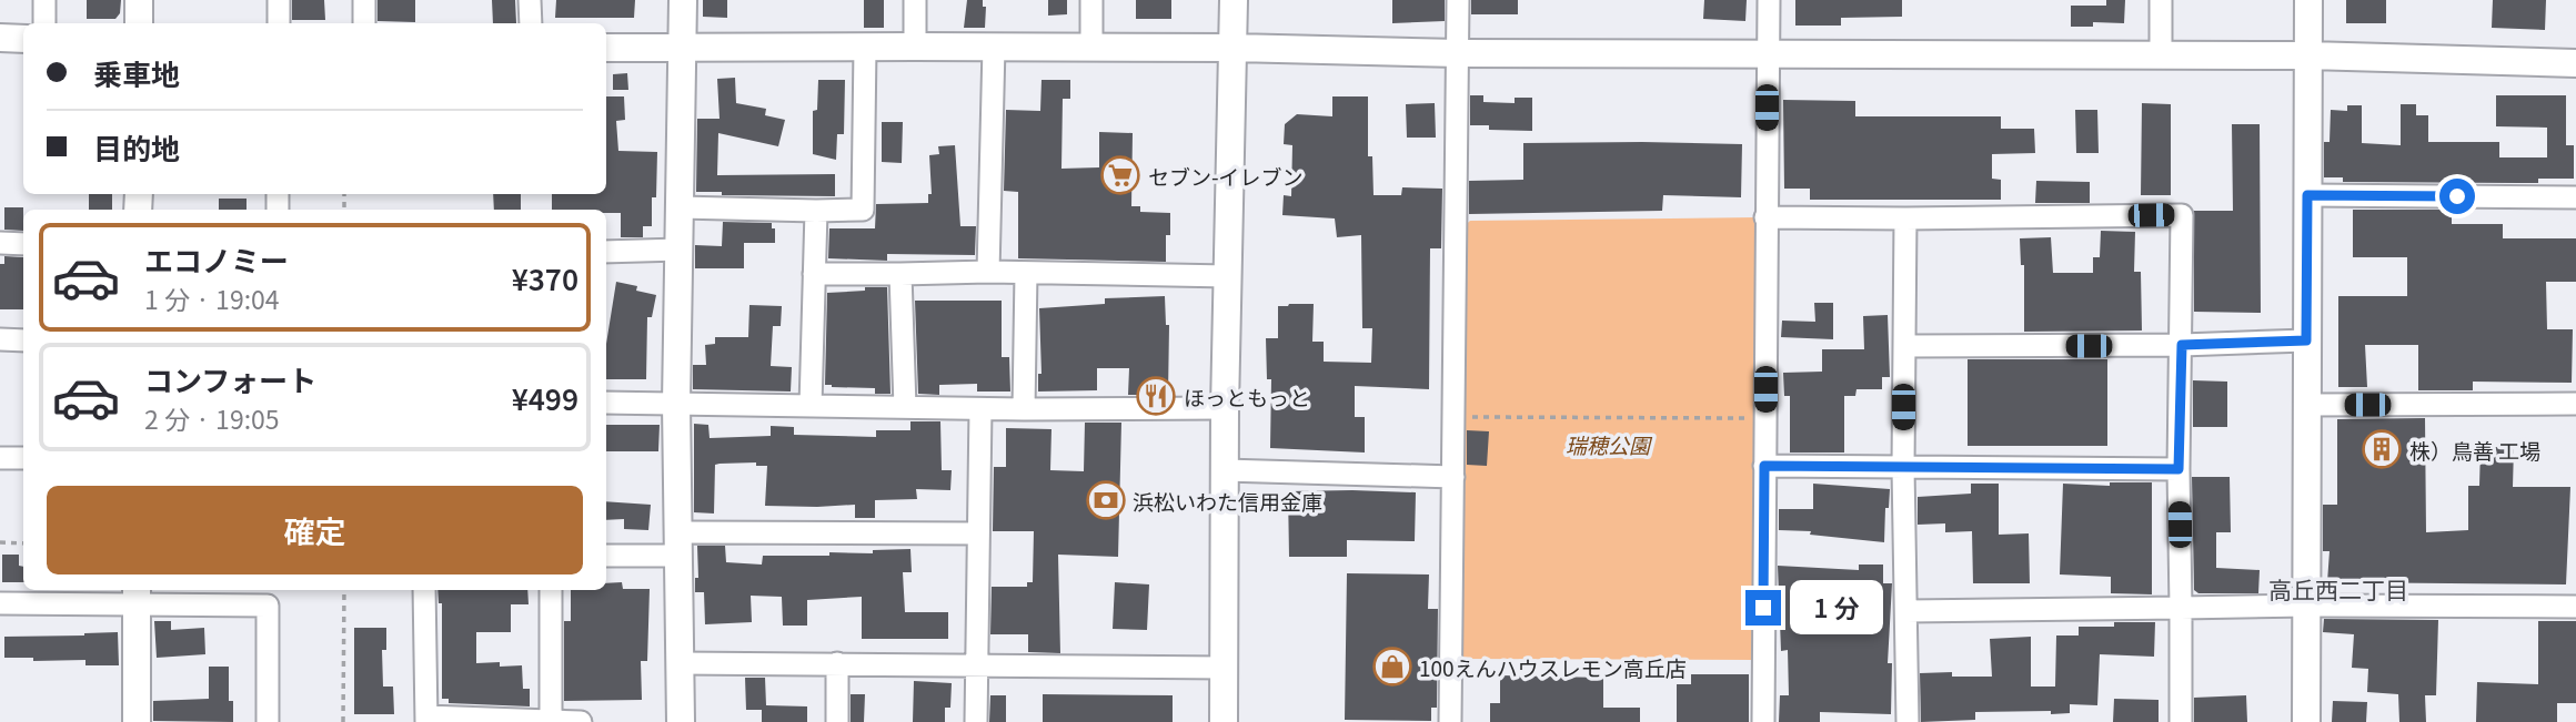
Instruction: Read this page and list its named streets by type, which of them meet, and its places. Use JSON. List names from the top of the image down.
{
  "districts": ["高丘西二丁目"],
  "parks": ["瑞穂公園"],
  "places": {
    "supermarket": ["セブン-イレブン"],
    "restaurant": ["ほっともっと"],
    "building": ["株）鳥善 工場"],
    "bank": ["浜松いわた信用金庫"],
    "shop": ["100えんハウスレモン高丘店"]
  },
  "page": {
    "banner": ["乗車地", "目的地"],
    "list": [
      {
        "name": "エコノミー",
        "note": "1 分 · 19:04",
        "value": "¥370"
      },
      {
        "name": "コンフォート",
        "note": "2 分 · 19:05",
        "value": "¥499"
      }
    ],
    "buttons": "確定",
    "bubble": "1 分"
  }
}
